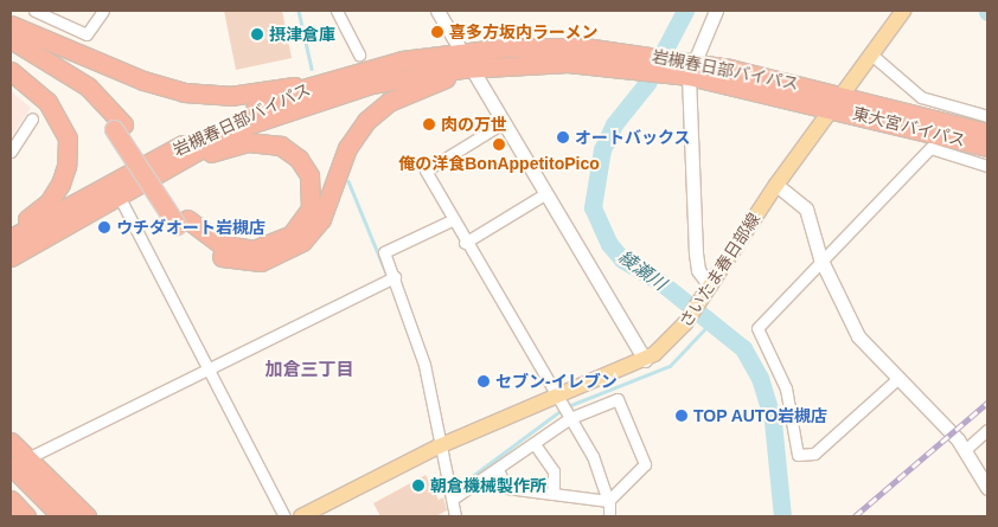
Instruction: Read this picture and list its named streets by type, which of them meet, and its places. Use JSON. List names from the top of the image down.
{
  "streets": {
    "highway": ["岩槻春日部バイパス", "東大宮バイパス"],
    "main road": ["さいたま春日部線"]
  },
  "crossings": [
    ["岩槻春日部バイパス", "東大宮バイパス"],
    ["岩槻春日部バイパス", "さいたま春日部線"],
    ["東大宮バイパス", "さいたま春日部線"]
  ],
  "districts": ["加倉三丁目"],
  "water": ["綾瀬川"],
  "places": [
    "喜多方坂内ラーメン",
    "摂津倉庫",
    "肉の万世",
    "オートバックス",
    "俺の洋食BonAppetitoPico",
    "ウチダオート岩槻店",
    "セブン-イレブン",
    "TOP AUTO岩槻店",
    "朝倉機械製作所"
  ]
}
